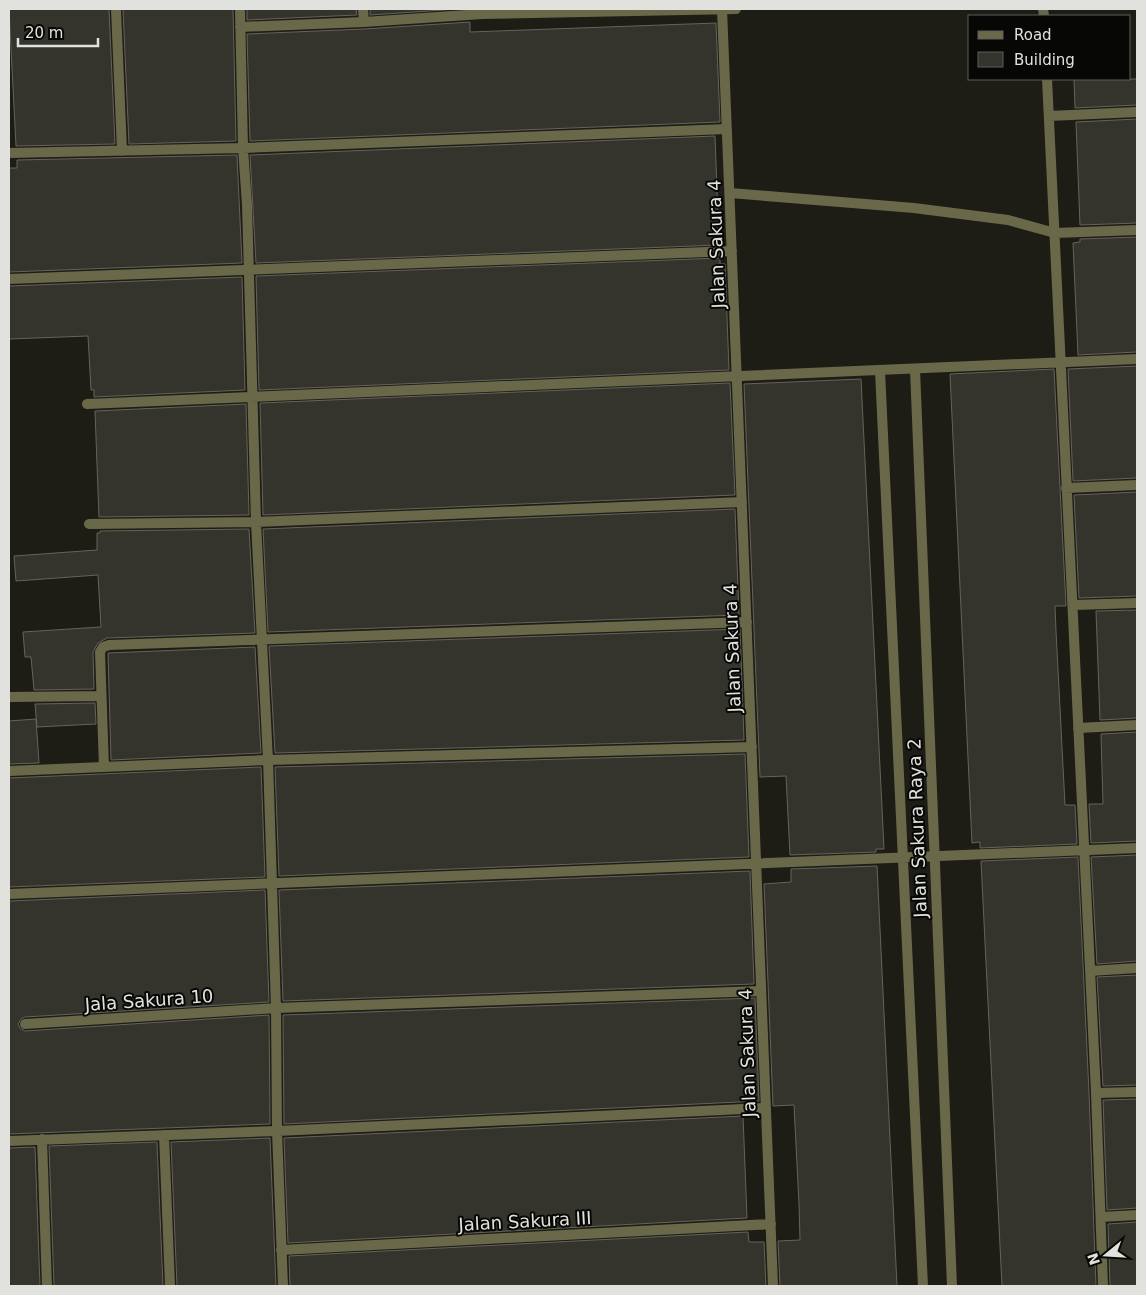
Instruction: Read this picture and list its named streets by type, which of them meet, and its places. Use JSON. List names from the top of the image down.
{
  "streets": {
    "street": [
      "Jalan Sakura 4",
      "Jalan Sakura Raya 2",
      "Jala Sakura 10",
      "Jalan Sakura III"
    ]
  },
  "crossings": [
    ["Jalan Sakura 4", "Jala Sakura 10"],
    ["Jalan Sakura 4", "Jalan Sakura III"]
  ],
  "legend": ["Road", "Building"],
  "scale_bar": "20 m",
  "north": "left"
}
